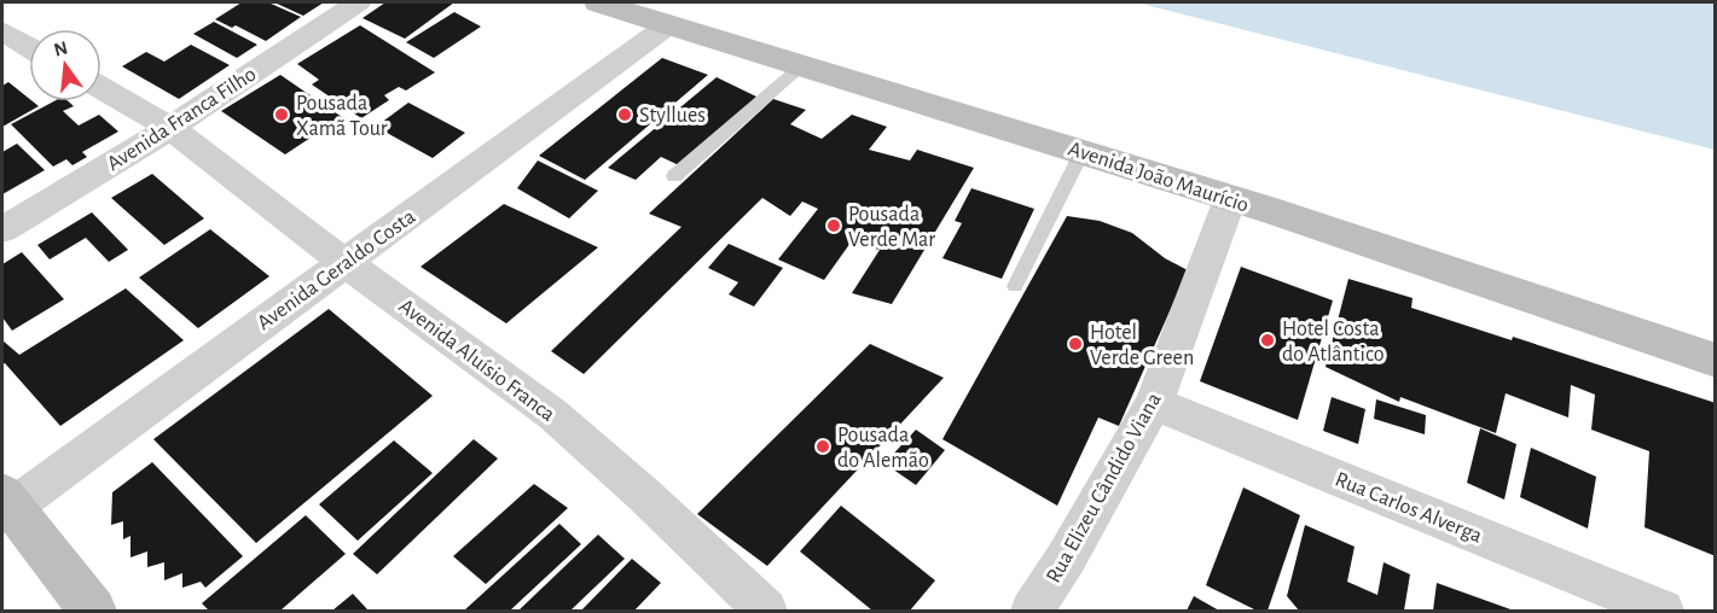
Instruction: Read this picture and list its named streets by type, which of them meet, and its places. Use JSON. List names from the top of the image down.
{
  "streets": {
    "main road": ["Avenida João Maurício"],
    "street": [
      "Avenida Franca Filho",
      "Avenida Geraldo Costa",
      "Avenida Aluísio Franca",
      "Rua Elizeu Cândido Viana",
      "Rua Carlos Alverga"
    ]
  },
  "crossings": [
    ["Avenida Franca Filho", "Avenida Aluísio Franca"],
    ["Avenida João Maurício", "Avenida Geraldo Costa"],
    ["Avenida João Maurício", "Rua Elizeu Cândido Viana"],
    ["Avenida Geraldo Costa", "Avenida Aluísio Franca"],
    ["Rua Elizeu Cândido Viana", "Rua Carlos Alverga"]
  ],
  "places": [
    "Pousada Xamã Tour",
    "Styllues",
    "Pousada Verde Mar",
    "Hotel Costa do Atlântico",
    "Hotel Verde Green",
    "Pousada do Alemão"
  ],
  "north": "top"
}
